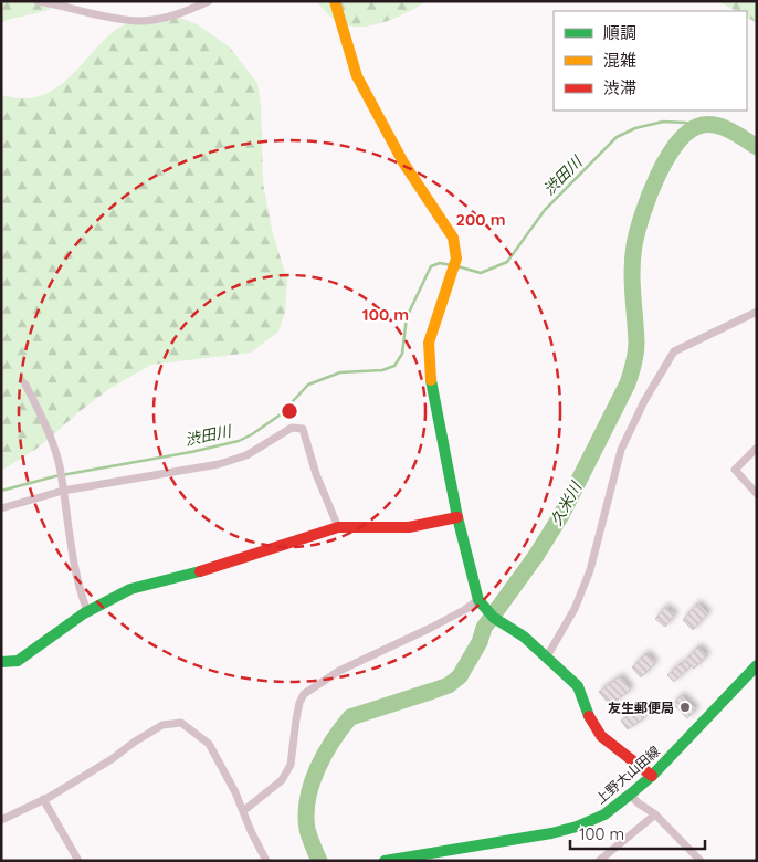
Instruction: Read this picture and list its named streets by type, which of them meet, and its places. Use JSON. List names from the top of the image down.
{
  "streets": {
    "street": ["上野大山田線"]
  },
  "water": ["渋田川", "久米川"],
  "places": ["友生郵便局"],
  "legend": ["順調", "混雑", "渋滞"],
  "scale_bar": "100 m",
  "rings": ["200 m", "100 m"]
}
